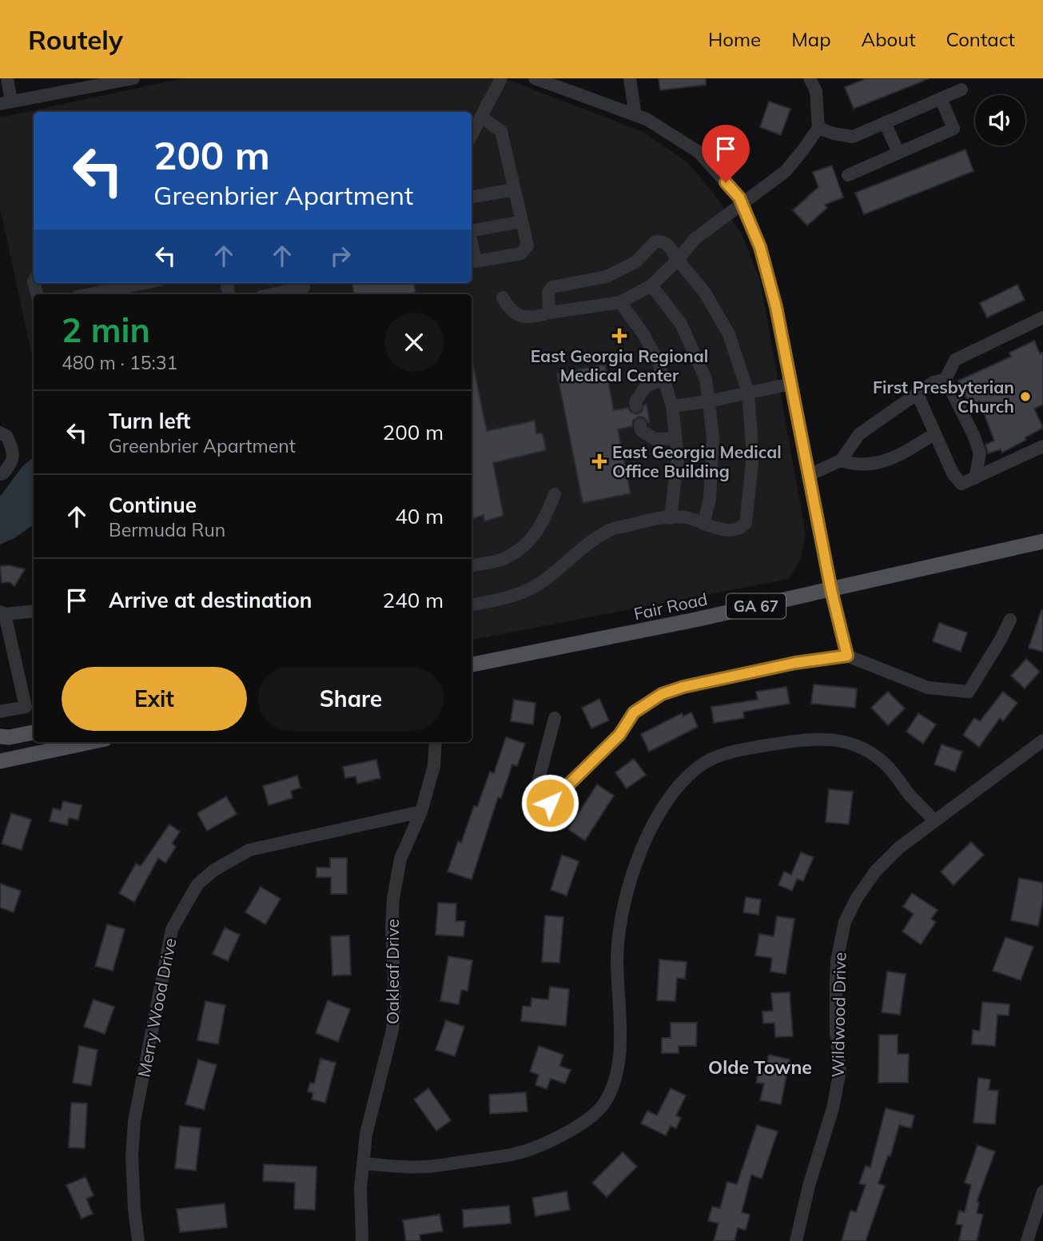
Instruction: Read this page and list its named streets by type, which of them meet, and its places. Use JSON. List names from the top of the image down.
{
  "streets": {
    "main road": ["Fair Road", "GA 67"],
    "street": ["Oakleaf Drive", "Merry Wood Drive", "Wildwood Drive"]
  },
  "crossings": [
    ["Oakleaf Drive", "Merry Wood Drive"]
  ],
  "districts": ["Olde Towne"],
  "places": {
    "health": ["East Georgia Regional Medical Center", "East Georgia Medical Office Building"],
    "other": ["First Presbyterian Church"]
  },
  "page": {
    "header": "Routely",
    "nav": [
      "Home",
      "Map",
      "About",
      "Contact"
    ],
    "turn": ["200 m", "Greenbrier Apartment"],
    "heading": ["2 min", "480 m · 15:31"],
    "list": [
      {
        "name": "Turn left",
        "note": "Greenbrier Apartment",
        "value": "200 m"
      },
      {
        "name": "Continue",
        "note": "Bermuda Run",
        "value": "40 m"
      },
      {
        "name": "Arrive at destination",
        "value": "240 m"
      }
    ],
    "buttons": ["Exit", "Share"]
  }
}
